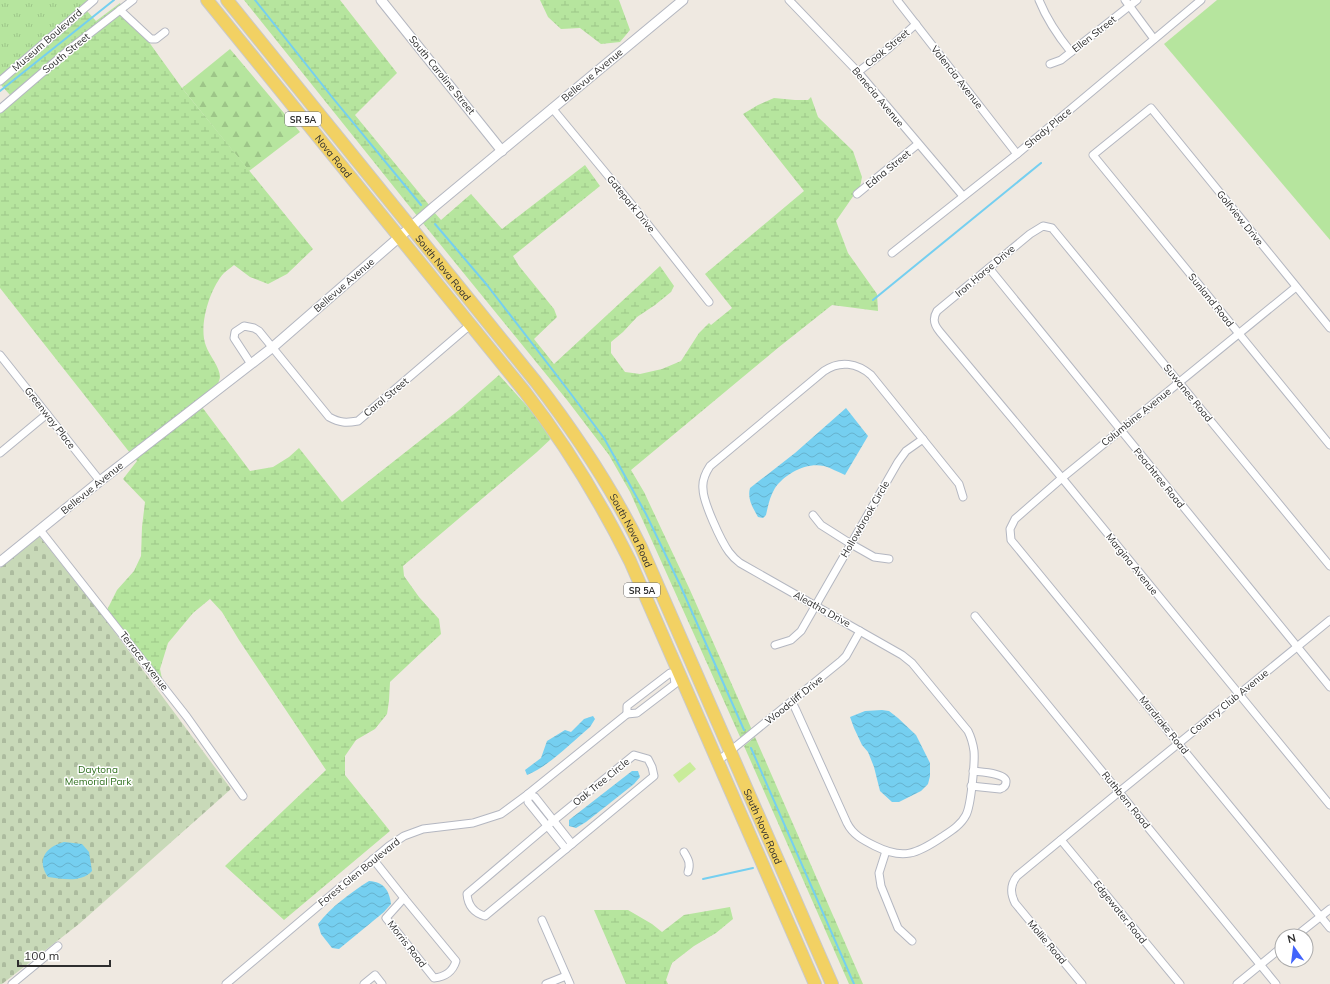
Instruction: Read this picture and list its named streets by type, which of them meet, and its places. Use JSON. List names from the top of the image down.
{
  "streets": {
    "main road": ["SR 5A", "Nova Road", "South Nova Road"],
    "street": [
      "Ellen Street",
      "Museum Boulevard",
      "Cook Street",
      "South Street",
      "South Caroline Street",
      "Bellevue Avenue",
      "Valencia Avenue",
      "Benecia Avenue",
      "Shady Place",
      "Edna Street",
      "Gatepark Drive",
      "Golfview Drive",
      "Iron Horse Drive",
      "Sunland Road",
      "Suwanee Road",
      "Carol Street",
      "Columbine Avenue",
      "Greenway Place",
      "Peachtree Road",
      "Hollowbrook Circle",
      "Margina Avenue",
      "Aleatha Drive",
      "Terrace Avenue",
      "Woodcliff Drive",
      "Country Club Avenue",
      "Mardrake Road",
      "Oak Tree Circle",
      "Ruthbern Road",
      "Forest Glen Boulevard",
      "Edgewater Road",
      "Mollie Road",
      "Morris Road"
    ]
  },
  "crossings": [
    ["Cook Street", "Valencia Avenue"],
    ["Cook Street", "Benecia Avenue"],
    ["South Caroline Street", "Bellevue Avenue"],
    ["Bellevue Avenue", "Nova Road"],
    ["Bellevue Avenue", "Gatepark Drive"],
    ["Bellevue Avenue", "South Nova Road"],
    ["Bellevue Avenue", "Carol Street"],
    ["Bellevue Avenue", "Greenway Place"],
    ["Bellevue Avenue", "Terrace Avenue"],
    ["Valencia Avenue", "Shady Place"],
    ["Benecia Avenue", "Shady Place"],
    ["Benecia Avenue", "Edna Street"],
    ["Nova Road", "South Nova Road"],
    ["Golfview Drive", "Sunland Road"],
    ["Golfview Drive", "Columbine Avenue"],
    ["South Nova Road", "Carol Street"],
    ["South Nova Road", "Woodcliff Drive"],
    ["South Nova Road", "Forest Glen Boulevard"],
    ["Iron Horse Drive", "Suwanee Road"],
    ["Iron Horse Drive", "Peachtree Road"],
    ["Iron Horse Drive", "Margina Avenue"],
    ["Sunland Road", "Columbine Avenue"],
    ["Suwanee Road", "Columbine Avenue"],
    ["Columbine Avenue", "Peachtree Road"],
    ["Columbine Avenue", "Margina Avenue"],
    ["Columbine Avenue", "Mardrake Road"],
    ["Peachtree Road", "Country Club Avenue"],
    ["Hollowbrook Circle", "Aleatha Drive"],
    ["Margina Avenue", "Country Club Avenue"],
    ["Aleatha Drive", "Woodcliff Drive"],
    ["Country Club Avenue", "Mardrake Road"],
    ["Country Club Avenue", "Ruthbern Road"],
    ["Country Club Avenue", "Edgewater Road"],
    ["Country Club Avenue", "Mollie Road"],
    ["Forest Glen Boulevard", "Morris Road"]
  ],
  "parks": ["Daytona Memorial Park"],
  "scale_bar": "100 m",
  "north": "top"
}
